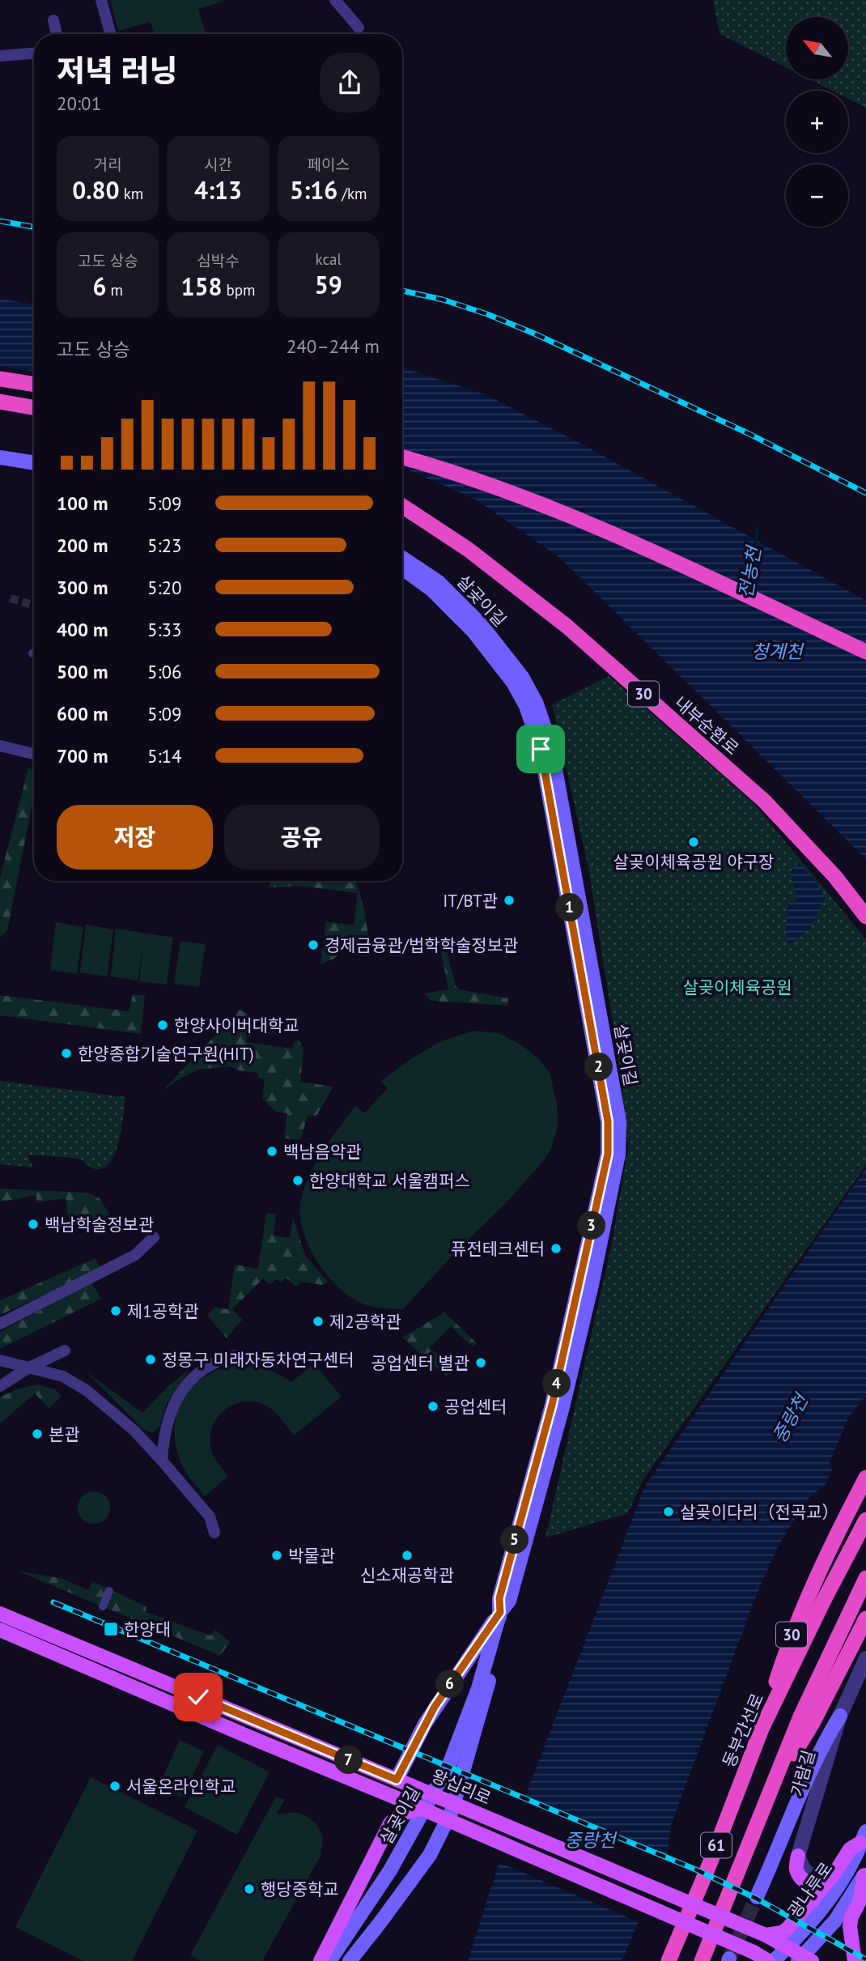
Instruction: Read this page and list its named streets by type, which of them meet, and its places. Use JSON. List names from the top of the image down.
{
  "streets": {
    "highway": [
      "30",
      "내부순환로",
      "동부간선로",
      "61"
    ],
    "main road": ["살곶이길", "왕십리로", "광나루로"],
    "street": ["가람길"]
  },
  "crossings": [
    ["30", "동부간선로"],
    ["왕십리로", "광나루로"]
  ],
  "water": ["전농천", "청계천", "중랑천"],
  "parks": ["살곶이체육공원"],
  "places": {
    "other": [
      "살곶이체육공원 야구장",
      "IT/BT관",
      "경제금융관/법학학술정보관",
      "한양사이버대학교",
      "한양종합기술연구원(HIT)",
      "백남음악관",
      "한양대학교 서울캠퍼스",
      "백남학술정보관",
      "퓨전테크센터",
      "제1공학관",
      "제2공학관",
      "정몽구 미래자동차연구센터",
      "공업센터 별관",
      "공업센터",
      "본관",
      "살곶이다리（전곡교）",
      "박물관",
      "신소재공학관",
      "서울온라인학교",
      "행당중학교"
    ],
    "transit": ["한양대"]
  },
  "north": "top left",
  "page": {
    "map_buttons": ["+", "−"],
    "heading": ["저녁 러닝", "20:01"],
    "stats": [
      ["거리", "0.80 km"],
      ["시간", "4:13"],
      ["페이스", "5:16 /km"],
      ["고도 상승", "6 m"],
      ["심박수", "158 bpm"],
      ["kcal", "59"]
    ],
    "chart": ["고도 상승", "240–244 m"],
    "list": [
      {
        "name": "100 m",
        "note": "5:09"
      },
      {
        "name": "200 m",
        "note": "5:23"
      },
      {
        "name": "300 m",
        "note": "5:20"
      },
      {
        "name": "400 m",
        "note": "5:33"
      },
      {
        "name": "500 m",
        "note": "5:06"
      },
      {
        "name": "600 m",
        "note": "5:09"
      },
      {
        "name": "700 m",
        "note": "5:14"
      }
    ],
    "buttons": ["저장", "공유"],
    "pins": [
      "1",
      "2",
      "3",
      "4",
      "5",
      "6",
      "7"
    ]
  }
}
